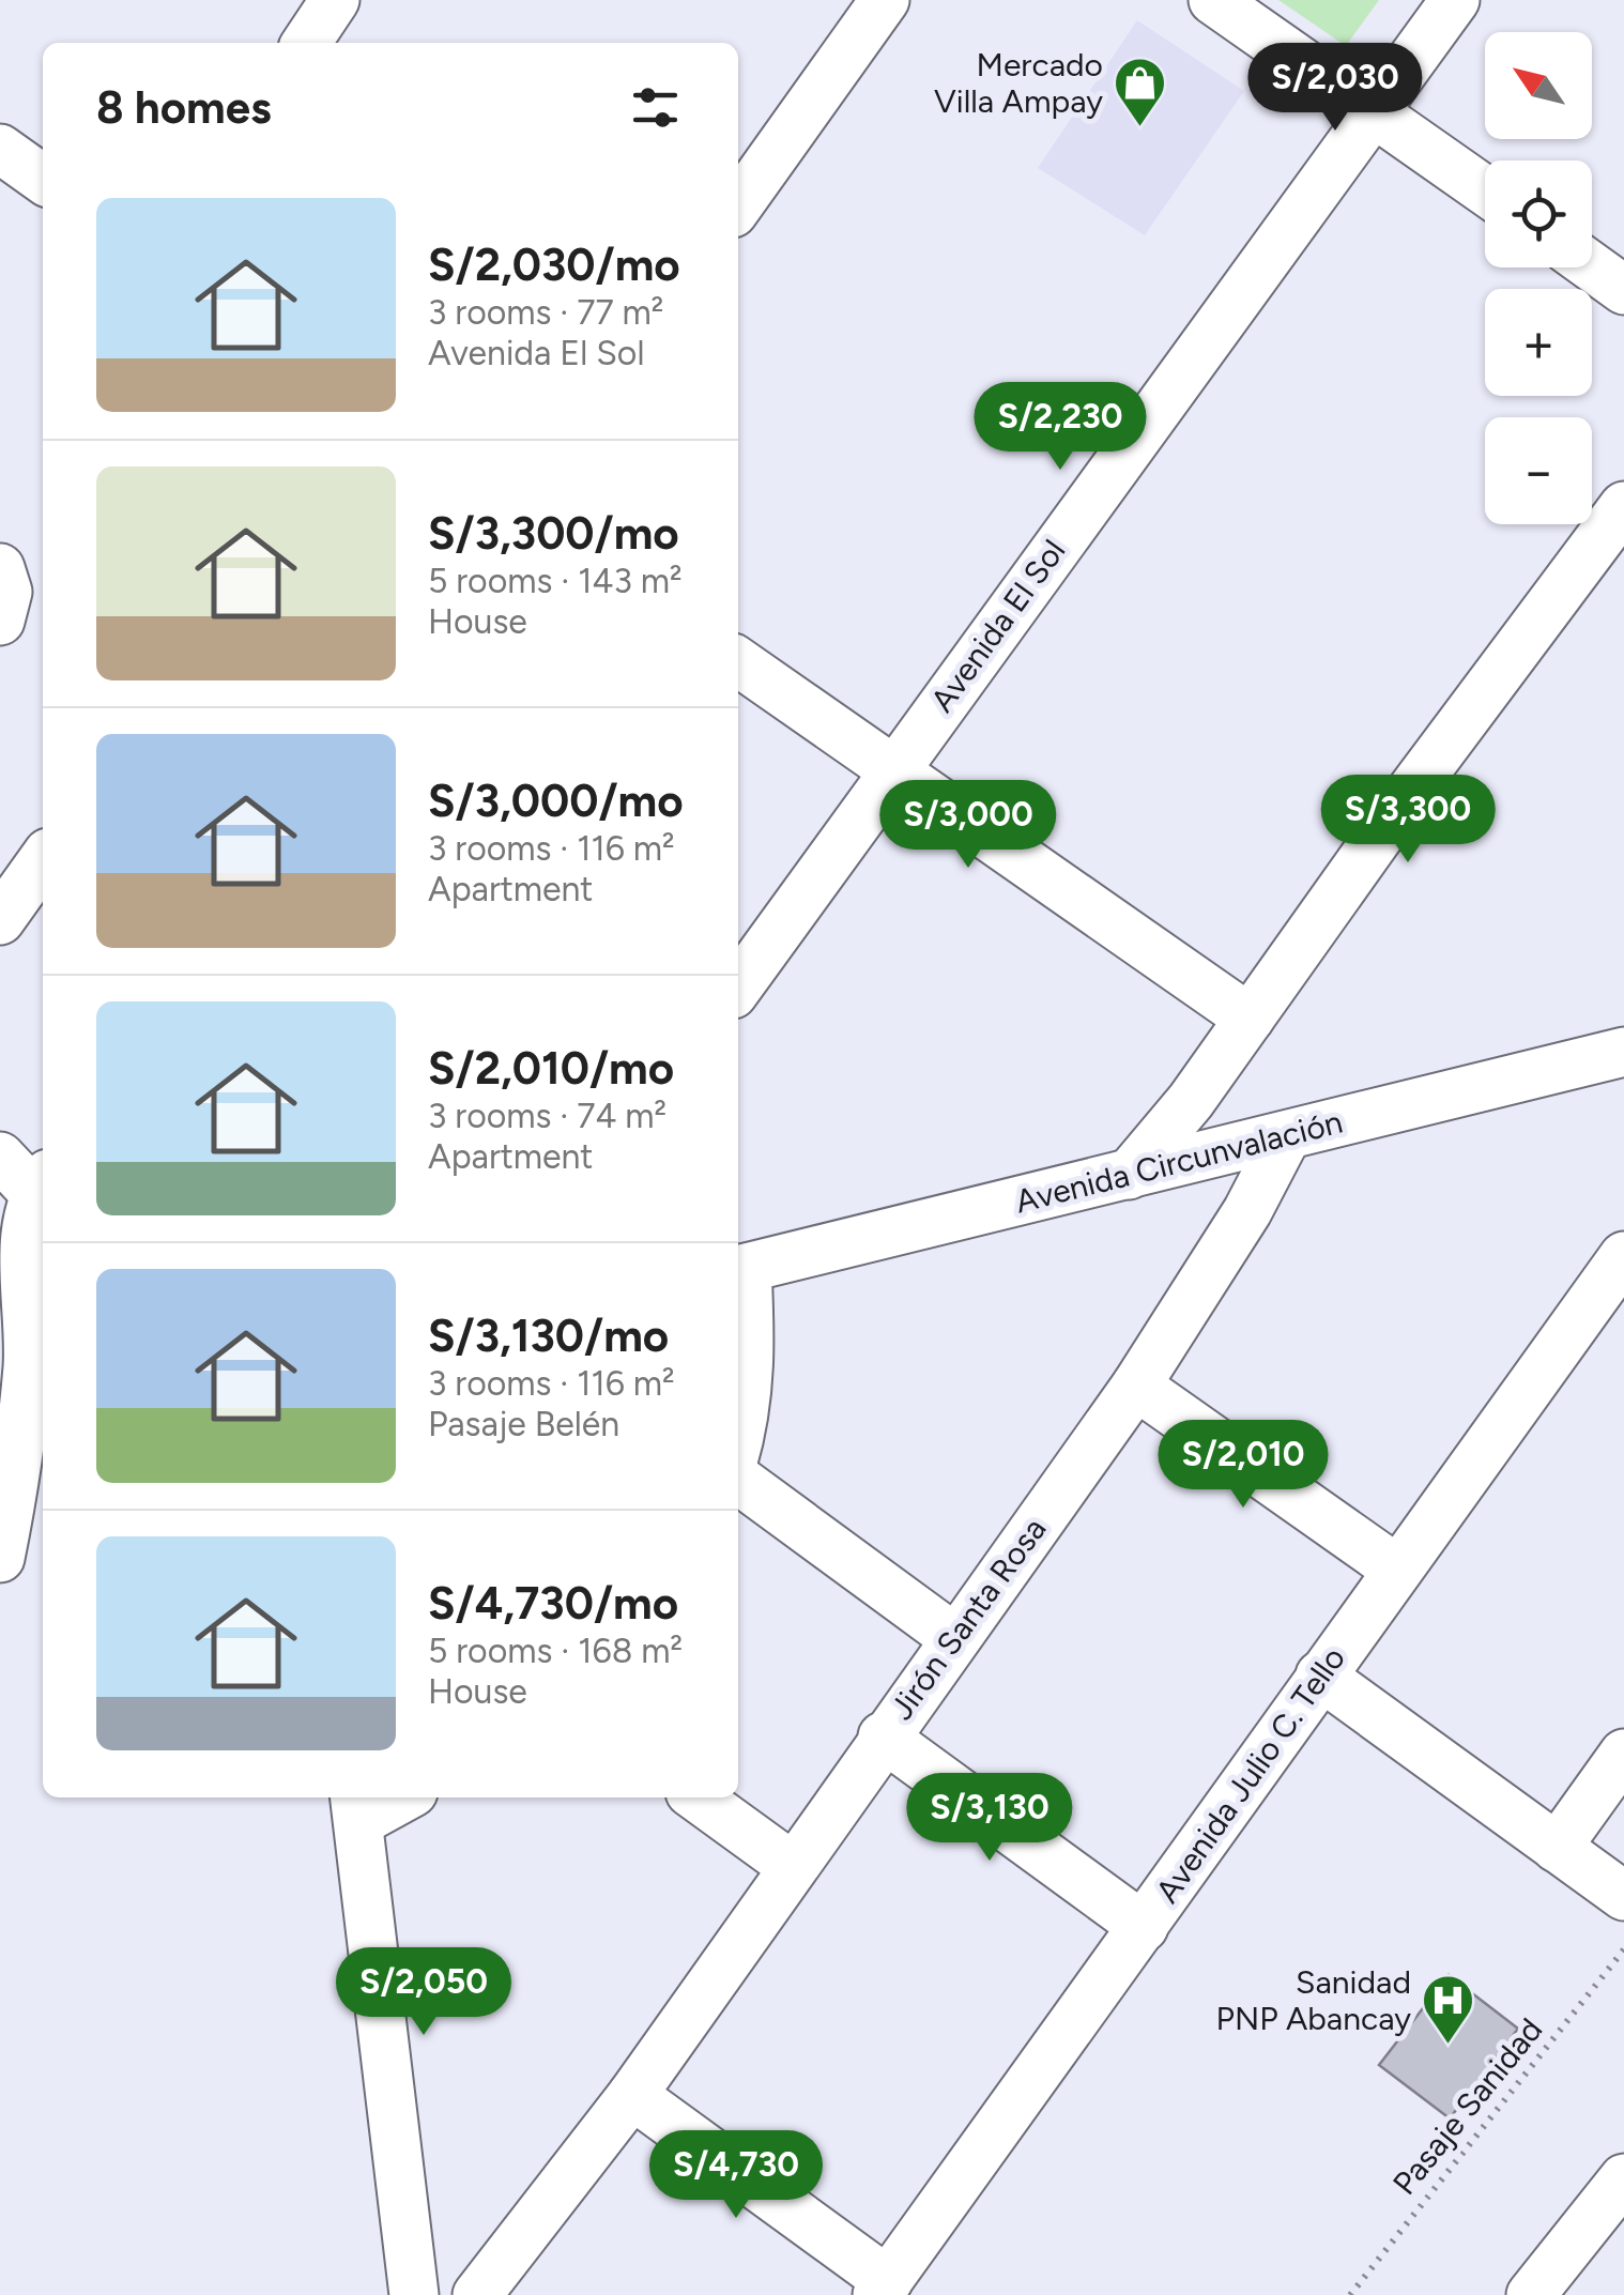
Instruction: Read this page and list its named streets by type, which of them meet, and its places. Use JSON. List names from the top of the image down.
{
  "streets": {
    "street": [
      "Avenida El Sol",
      "Avenida Circunvalación",
      "Jirón Santa Rosa",
      "Avenida Julio C. Tello"
    ],
    "path": ["Pasaje Sanidad"]
  },
  "crossings": [
    ["Avenida Circunvalación", "Jirón Santa Rosa"]
  ],
  "places": {
    "shop": ["Mercado Villa Ampay"],
    "hospital": ["Sanidad PNP Abancay"]
  },
  "north": "top left",
  "page": {
    "map_buttons": ["+", "−"],
    "price": [
      "S/2,030",
      "S/2,230",
      "S/3,300",
      "S/3,000",
      "S/2,010",
      "S/3,130",
      "S/2,050",
      "S/4,730"
    ],
    "heading": "8 homes",
    "list": [
      {
        "name": "S/2,030/mo",
        "note": "3 rooms · 77 m² · Avenida El Sol"
      },
      {
        "name": "S/3,300/mo",
        "note": "5 rooms · 143 m² · House"
      },
      {
        "name": "S/3,000/mo",
        "note": "3 rooms · 116 m² · Apartment"
      },
      {
        "name": "S/2,010/mo",
        "note": "3 rooms · 74 m² · Apartment"
      },
      {
        "name": "S/3,130/mo",
        "note": "3 rooms · 116 m² · Pasaje Belén"
      },
      {
        "name": "S/4,730/mo",
        "note": "5 rooms · 168 m² · House"
      }
    ]
  }
}
